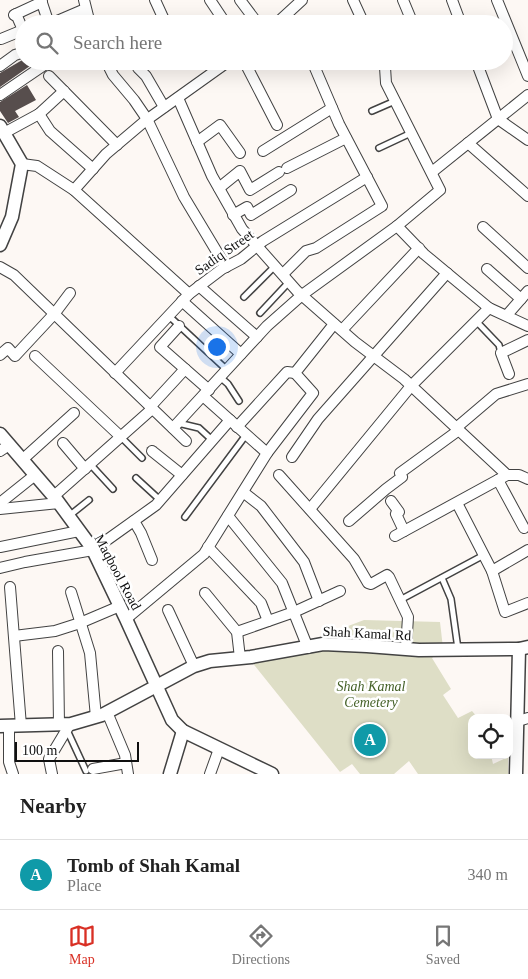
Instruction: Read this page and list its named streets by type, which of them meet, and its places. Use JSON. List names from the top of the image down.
{
  "streets": {
    "street": ["Sadiq Street", "Maqbool Road", "Shah Kamal Rd"]
  },
  "crossings": [
    ["Maqbool Road", "Shah Kamal Rd"]
  ],
  "parks": ["Shah Kamal Cemetery"],
  "scale_bar": "100 m",
  "page": {
    "search": "Search here",
    "pins": "A",
    "scale": "100 m",
    "heading": "Nearby",
    "list": [
      {
        "mark": "A",
        "name": "Tomb of Shah Kamal",
        "note": "Place",
        "value": "340 m"
      }
    ],
    "nav": ["Map", "Directions", "Saved"]
  }
}
